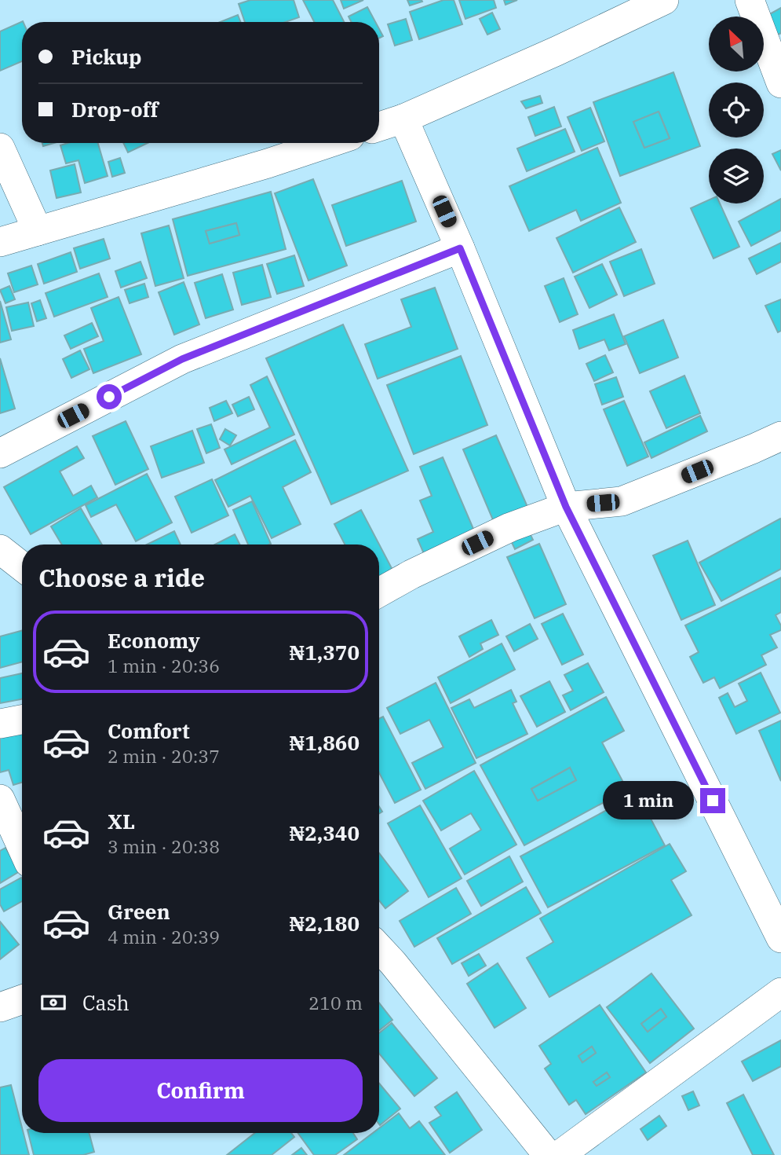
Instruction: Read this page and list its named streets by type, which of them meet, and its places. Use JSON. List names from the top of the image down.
{
  "north": "top left",
  "page": {
    "banner": ["Pickup", "Drop-off"],
    "heading": "Choose a ride",
    "list": [
      {
        "name": "Economy",
        "note": "1 min · 20:36",
        "value": "₦1,370"
      },
      {
        "name": "Comfort",
        "note": "2 min · 20:37",
        "value": "₦1,860"
      },
      {
        "name": "XL",
        "note": "3 min · 20:38",
        "value": "₦2,340"
      },
      {
        "name": "Green",
        "note": "4 min · 20:39",
        "value": "₦2,180"
      }
    ],
    "bubble": "1 min",
    "pay": ["Cash", "210 m"],
    "buttons": "Confirm"
  }
}
